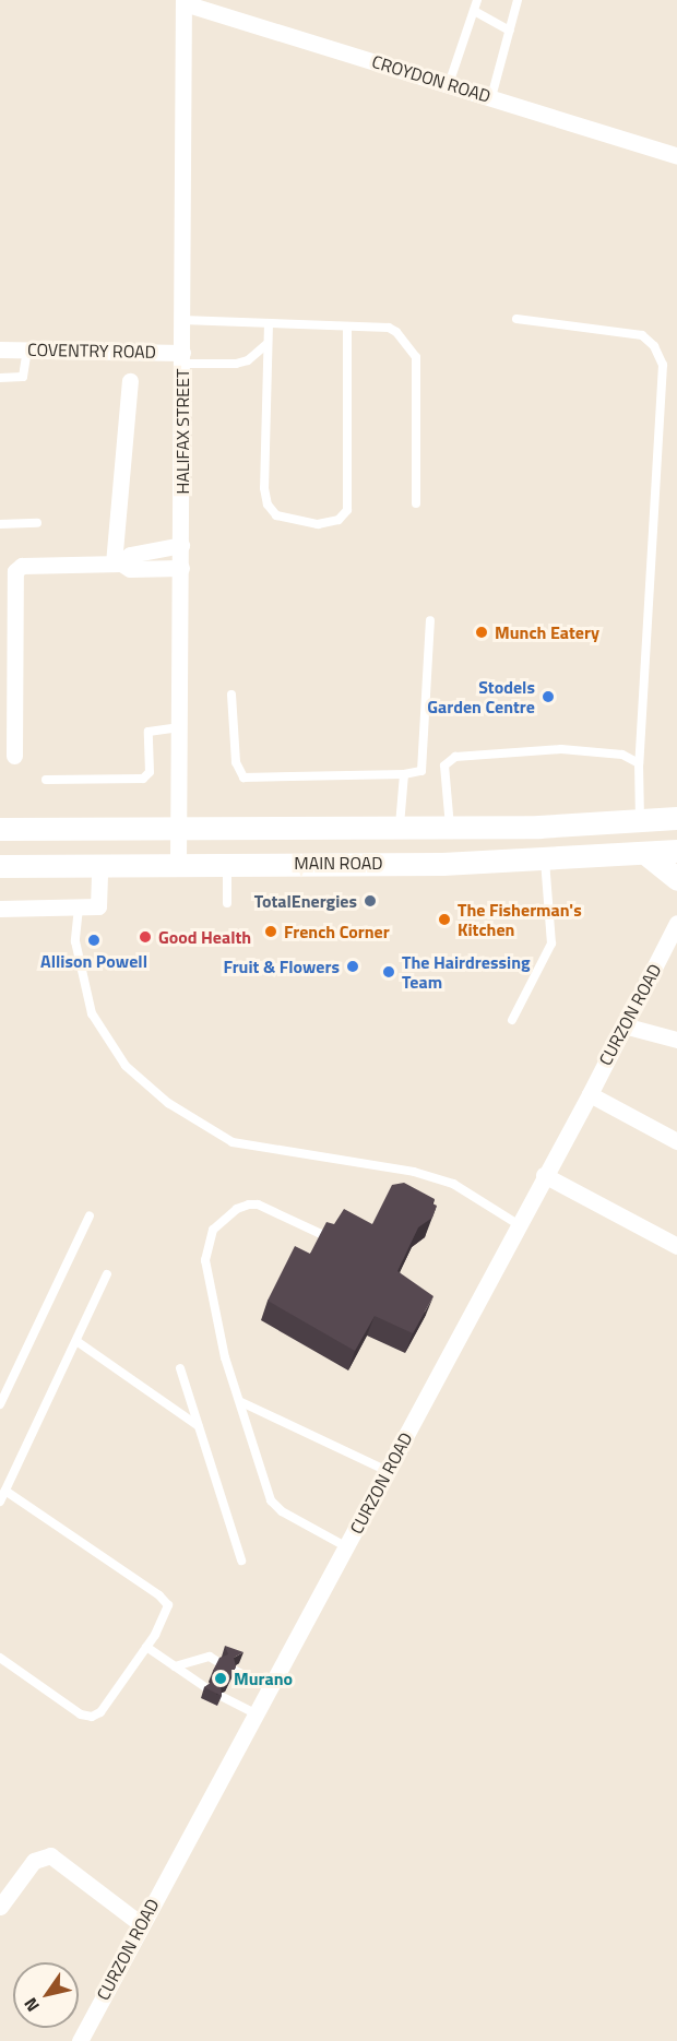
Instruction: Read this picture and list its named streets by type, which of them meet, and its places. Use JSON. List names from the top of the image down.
{
  "streets": {
    "main road": ["MAIN ROAD"],
    "street": [
      "CROYDON ROAD",
      "COVENTRY ROAD",
      "HALIFAX STREET",
      "CURZON ROAD"
    ]
  },
  "crossings": [
    ["CROYDON ROAD", "HALIFAX STREET"],
    ["COVENTRY ROAD", "HALIFAX STREET"],
    ["HALIFAX STREET", "MAIN ROAD"]
  ],
  "places": [
    "Munch Eatery",
    "Stodels Garden Centre",
    "TotalEnergies",
    "The Fisherman's Kitchen",
    "French Corner",
    "Good Health",
    "Allison Powell",
    "Fruit & Flowers",
    "The Hairdressing Team",
    "Murano"
  ],
  "north": "bottom left"
}
